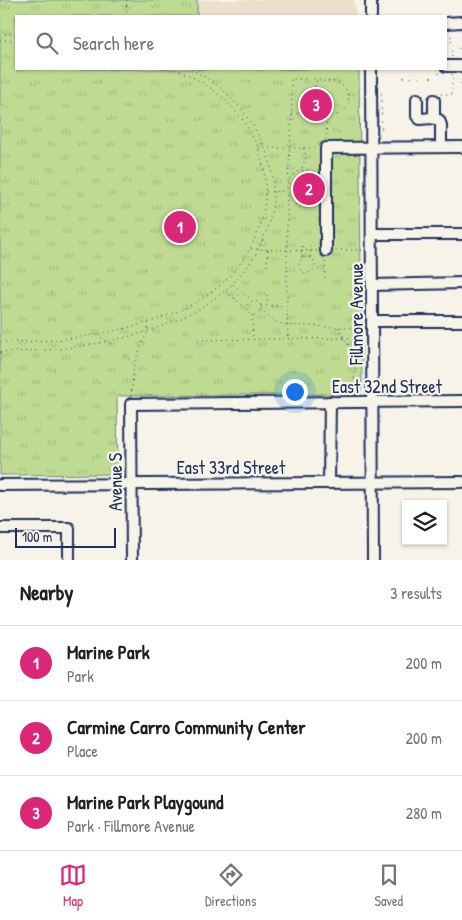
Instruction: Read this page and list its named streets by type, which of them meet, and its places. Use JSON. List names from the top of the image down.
{
  "streets": {
    "street": [
      "Fillmore Avenue",
      "East 32nd Street",
      "East 33rd Street",
      "Avenue S"
    ]
  },
  "crossings": [
    ["Fillmore Avenue", "East 32nd Street"],
    ["Fillmore Avenue", "East 33rd Street"],
    ["East 32nd Street", "Avenue S"],
    ["East 33rd Street", "Avenue S"]
  ],
  "scale_bar": "100 m",
  "page": {
    "search": "Search here",
    "pins": ["3", "2", "1"],
    "scale": "100 m",
    "heading": ["Nearby", "3 results"],
    "list": [
      {
        "mark": "1",
        "name": "Marine Park",
        "note": "Park",
        "value": "200 m"
      },
      {
        "mark": "2",
        "name": "Carmine Carro Community Center",
        "note": "Place",
        "value": "200 m"
      },
      {
        "mark": "3",
        "name": "Marine Park Playgound",
        "note": "Park · Fillmore Avenue",
        "value": "280 m"
      }
    ],
    "nav": ["Map", "Directions", "Saved"]
  }
}
